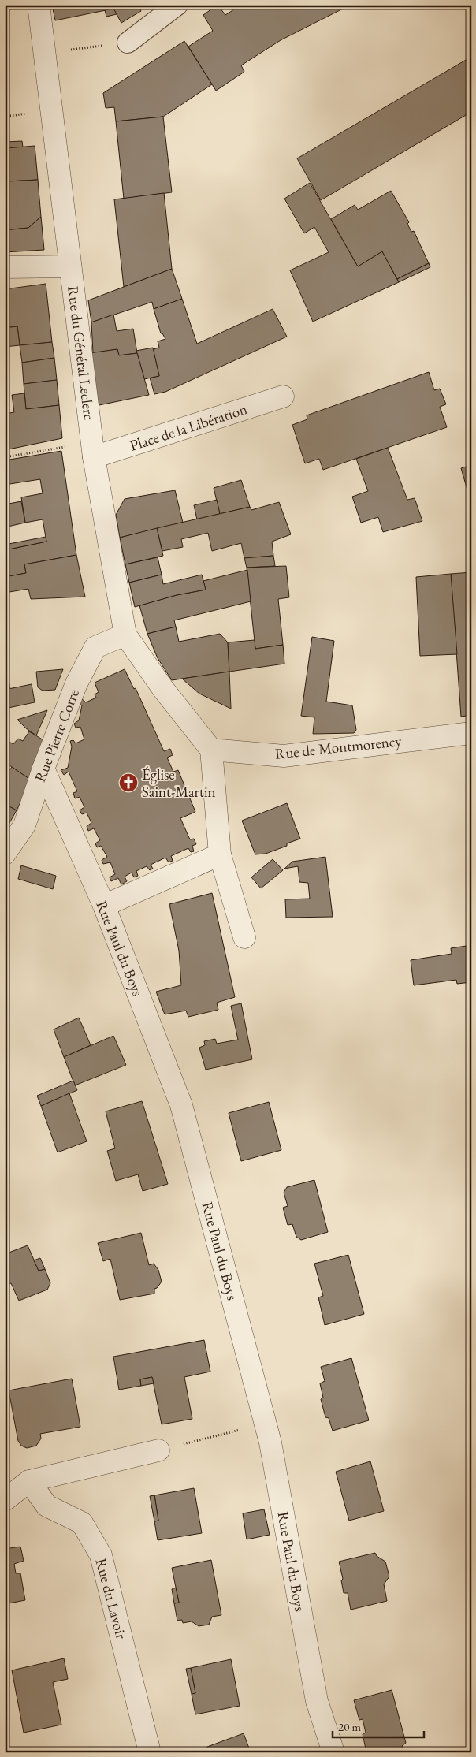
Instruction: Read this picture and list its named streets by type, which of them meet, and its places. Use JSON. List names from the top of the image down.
{
  "streets": {
    "street": [
      "Rue du Général Leclerc",
      "Place de la Libération",
      "Rue Pierre Corre",
      "Rue de Montmorency",
      "Rue Paul du Boys",
      "Rue du Lavoir"
    ]
  },
  "crossings": [
    ["Rue du Général Leclerc", "Place de la Libération"],
    ["Rue du Général Leclerc", "Rue Pierre Corre"],
    ["Rue du Général Leclerc", "Rue de Montmorency"],
    ["Rue Pierre Corre", "Rue Paul du Boys"]
  ],
  "places": {
    "church": ["Église Saint-Martin"]
  },
  "scale_bar": "20 m"
}
